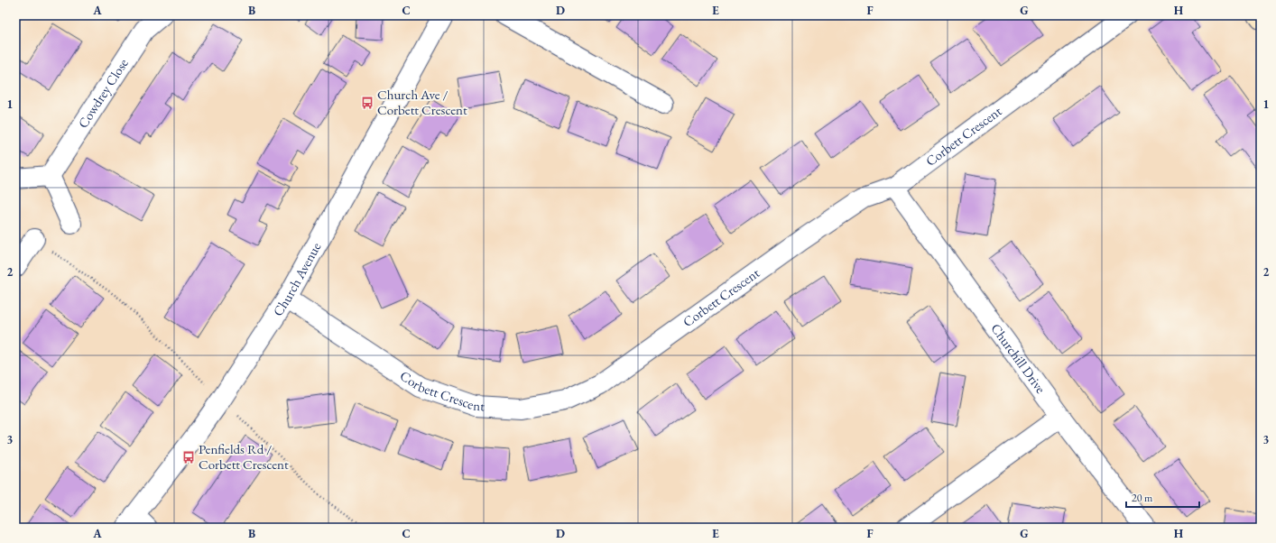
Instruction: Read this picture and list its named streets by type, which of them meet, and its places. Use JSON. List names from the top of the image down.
{
  "streets": {
    "street": [
      "Cowdrey Close",
      "Corbett Crescent",
      "Church Avenue",
      "Churchill Drive"
    ]
  },
  "crossings": [
    ["Corbett Crescent", "Church Avenue"],
    ["Corbett Crescent", "Churchill Drive"]
  ],
  "places": {
    "bus stop": ["Church Ave / Corbett Crescent", "Penfields Rd / Corbett Crescent"]
  },
  "scale_bar": "20 m",
  "grid": {
    "columns": [
      "A",
      "B",
      "C",
      "D",
      "E",
      "F",
      "G",
      "H"
    ],
    "rows": ["1", "2", "3"]
  }
}
